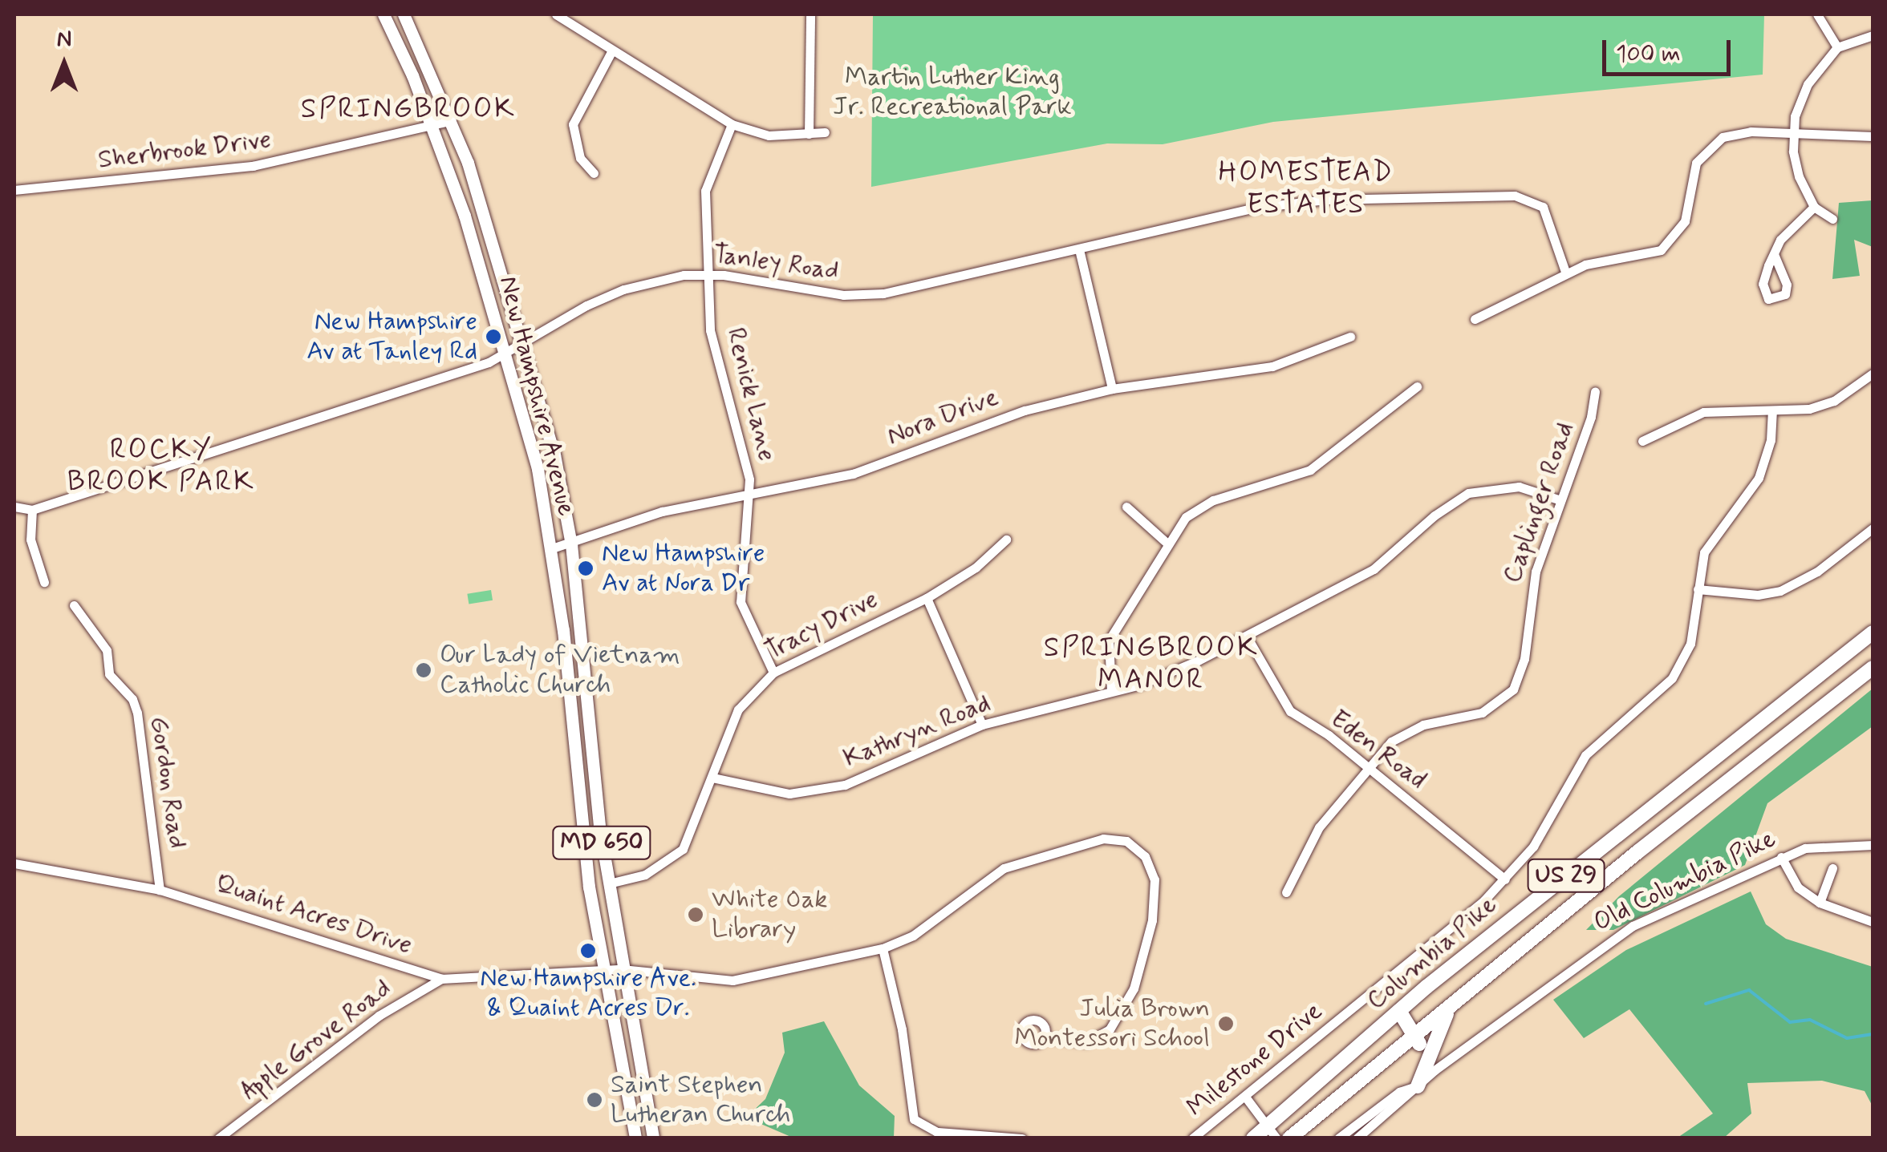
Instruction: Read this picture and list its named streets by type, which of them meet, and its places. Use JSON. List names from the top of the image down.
{
  "streets": {
    "highway": ["US 29", "Columbia Pike"],
    "main road": ["New Hampshire Avenue", "MD 650"],
    "street": [
      "Sherbrook Drive",
      "Tanley Road",
      "Renick Lane",
      "Nora Drive",
      "Caplinger Road",
      "Tracy Drive",
      "Kathryn Road",
      "Eden Road",
      "Gordon Road",
      "Old Columbia Pike",
      "Quaint Acres Drive",
      "Apple Grove Road",
      "Milestone Drive"
    ]
  },
  "crossings": [
    ["Sherbrook Drive", "New Hampshire Avenue"],
    ["Tanley Road", "Renick Lane"],
    ["Tanley Road", "New Hampshire Avenue"],
    ["Renick Lane", "Nora Drive"],
    ["Renick Lane", "Tracy Drive"],
    ["New Hampshire Avenue", "Nora Drive"],
    ["New Hampshire Avenue", "Tracy Drive"],
    ["New Hampshire Avenue", "Quaint Acres Drive"],
    ["Caplinger Road", "Kathryn Road"],
    ["Caplinger Road", "Eden Road"],
    ["Tracy Drive", "Kathryn Road"],
    ["Kathryn Road", "Eden Road"],
    ["Eden Road", "Milestone Drive"],
    ["Gordon Road", "Quaint Acres Drive"],
    ["Quaint Acres Drive", "Apple Grove Road"]
  ],
  "districts": [
    "SPRINGBROOK",
    "HOMESTEAD ESTATES",
    "ROCKY BROOK PARK",
    "SPRINGBROOK MANOR"
  ],
  "parks": ["Martin Luther King Jr. Recreational Park"],
  "places": [
    "New Hampshire Av at Tanley Rd",
    "New Hampshire Av at Nora Dr",
    "Our Lady of Vietnam Catholic Church",
    "White Oak Library",
    "New Hampshire Ave. & Quaint Acres Dr.",
    "Julia Brown Montessori School",
    "Saint Stephen Lutheran Church"
  ],
  "scale_bar": "100 m",
  "north": "top"
}
